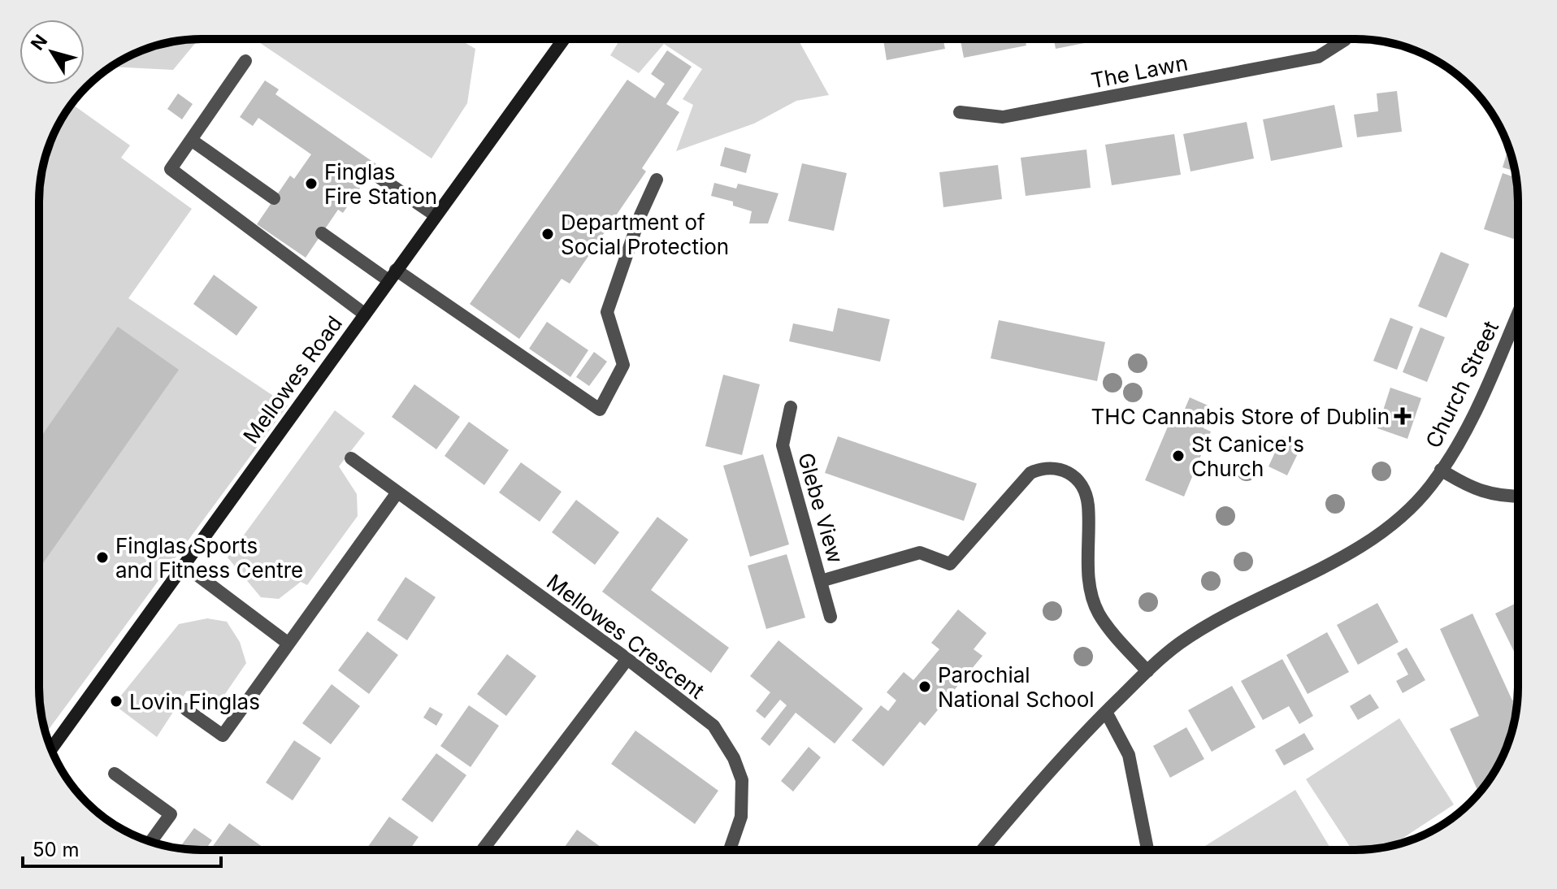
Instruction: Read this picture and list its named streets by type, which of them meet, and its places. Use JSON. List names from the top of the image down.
{
  "streets": {
    "main road": ["Mellowes Road"],
    "street": [
      "The Lawn",
      "Church Street",
      "Glebe View",
      "Mellowes Crescent"
    ]
  },
  "crossings": [
    ["Church Street", "Glebe View"]
  ],
  "places": {
    "other": [
      "Finglas Fire Station",
      "Department of Social Protection",
      "St Canice's Church",
      "Finglas Sports and Fitness Centre",
      "Parochial National School",
      "Lovin Finglas"
    ],
    "health": ["THC Cannabis Store of Dublin"]
  },
  "scale_bar": "50 m",
  "north": "top left"
}
